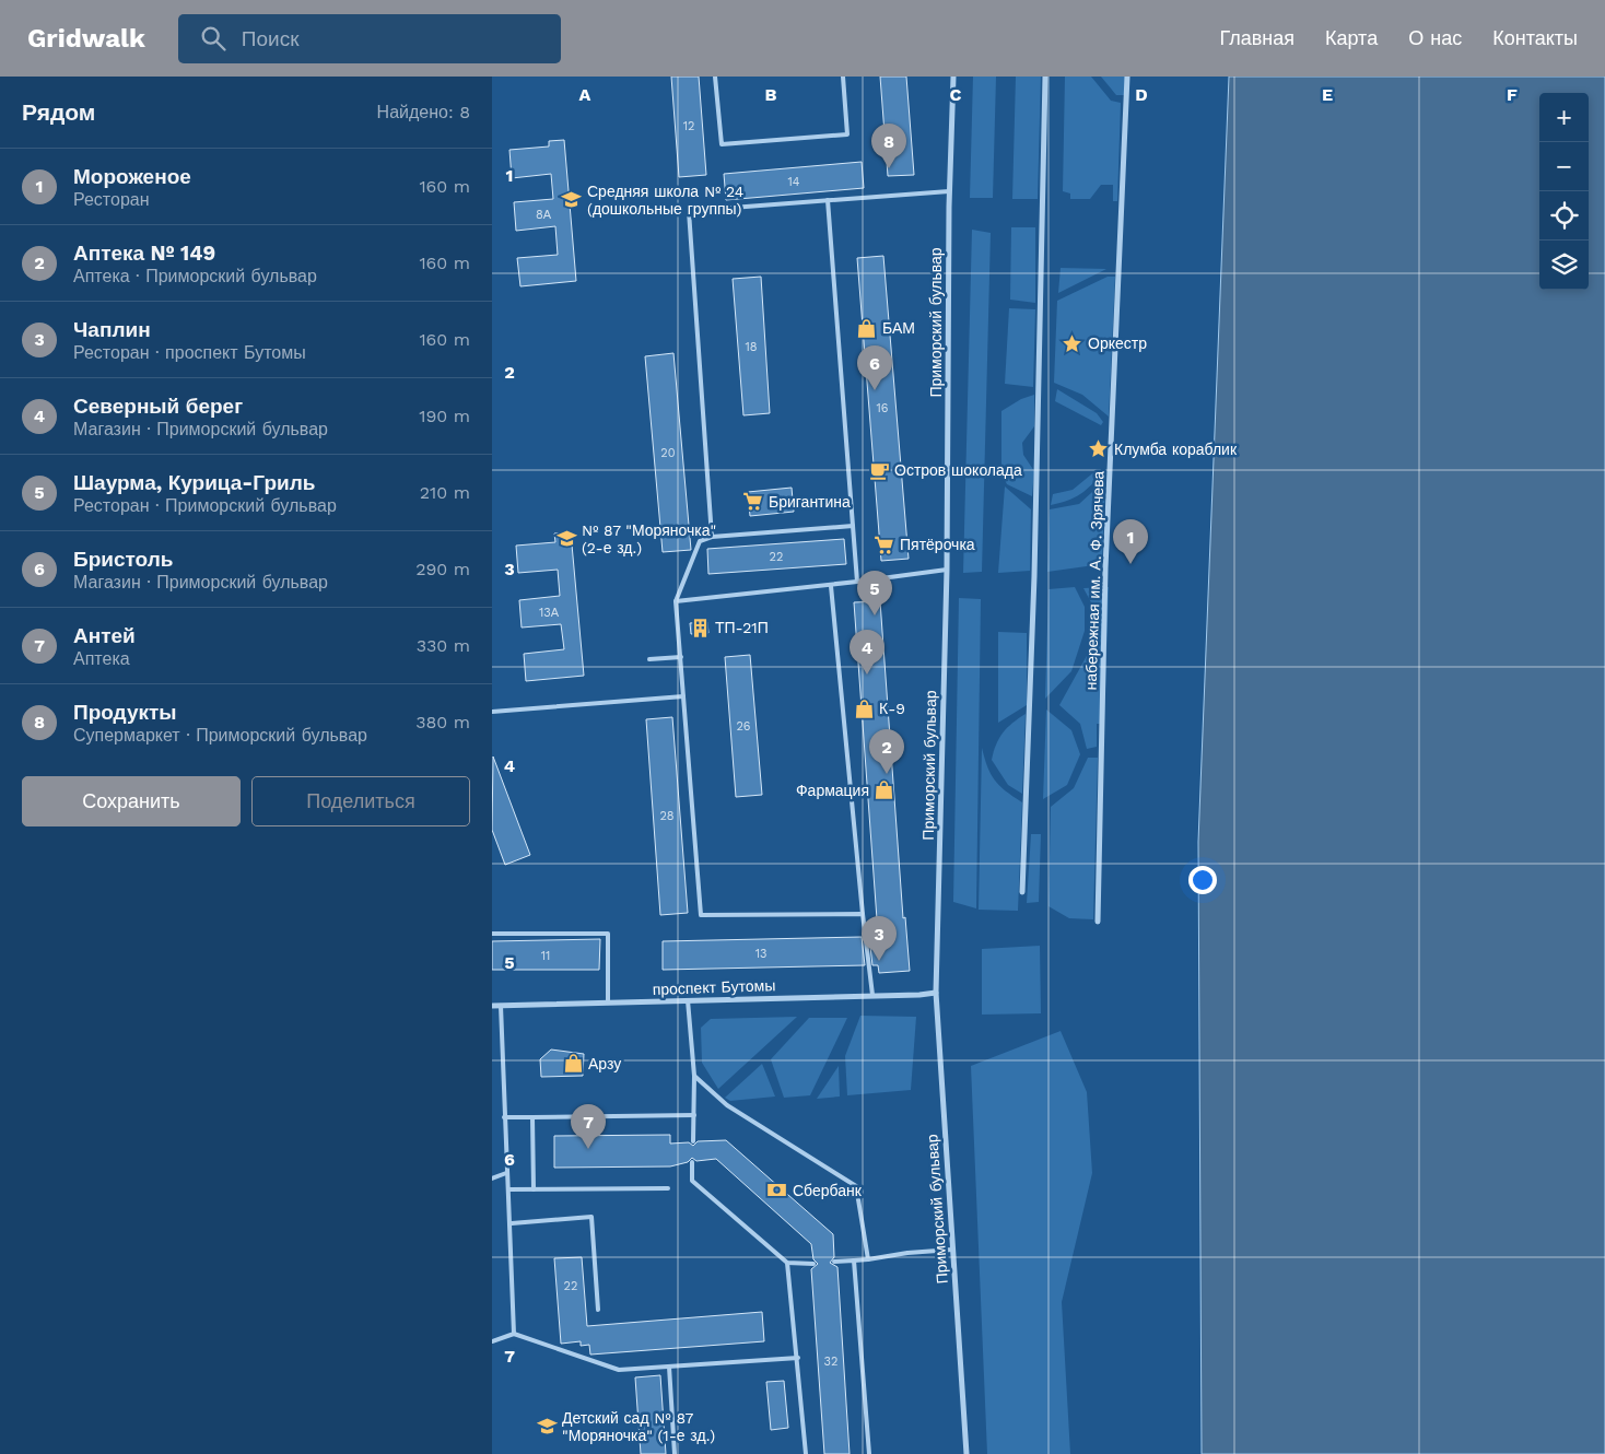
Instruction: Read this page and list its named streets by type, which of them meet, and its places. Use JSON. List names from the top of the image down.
{
  "streets": {
    "street": ["Приморский бульвар", "набережная им. А. Ф. Зрячева", "проспект Бутомы"]
  },
  "crossings": [
    ["Приморский бульвар", "проспект Бутомы"]
  ],
  "places": {
    "school or university": ["Средняя школа № 24 (дошкольные группы)", "№ 87 \"Моряночка\" (2-е зд.)", "Детский сад № 87 \"Моряночка\" (1-е зд.)"],
    "shop": [
      "БАМ",
      "К-9",
      "Фармация",
      "Арзу"
    ],
    "place": ["Оркестр", "Клумба кораблик"],
    "cafe": ["Остров шоколада"],
    "supermarket": ["Бригантина", "Пятёрочка"],
    "building": ["ТП-21П"],
    "bank": ["Сбербанк"]
  },
  "house_numbers": [
    "12",
    "14",
    "8А",
    "18",
    "16",
    "20",
    "22",
    "13А",
    "26",
    "28",
    "13",
    "11",
    "22",
    "32"
  ],
  "page": {
    "header": "Gridwalk",
    "search": "Поиск",
    "nav": [
      "Главная",
      "Карта",
      "О нас",
      "Контакты"
    ],
    "heading": ["Рядом", "Найдено: 8"],
    "map_buttons": ["+", "−"],
    "pins": [
      "8",
      "6",
      "1",
      "5",
      "4",
      "2",
      "3",
      "7"
    ],
    "list": [
      {
        "mark": "1",
        "name": "Мороженое",
        "note": "Ресторан",
        "value": "160 m"
      },
      {
        "mark": "2",
        "name": "Аптека № 149",
        "note": "Аптека · Приморский бульвар",
        "value": "160 m"
      },
      {
        "mark": "3",
        "name": "Чаплин",
        "note": "Ресторан · проспект Бутомы",
        "value": "160 m"
      },
      {
        "mark": "4",
        "name": "Северный берег",
        "note": "Магазин · Приморский бульвар",
        "value": "190 m"
      },
      {
        "mark": "5",
        "name": "Шаурма, Курица-Гриль",
        "note": "Ресторан · Приморский бульвар",
        "value": "210 m"
      },
      {
        "mark": "6",
        "name": "Бристоль",
        "note": "Магазин · Приморский бульвар",
        "value": "290 m"
      },
      {
        "mark": "7",
        "name": "Антей",
        "note": "Аптека",
        "value": "330 m"
      },
      {
        "mark": "8",
        "name": "Продукты",
        "note": "Супермаркет · Приморский бульвар",
        "value": "380 m"
      }
    ],
    "buttons": ["Сохранить", "Поделиться"]
  },
  "grid": {
    "columns": [
      "A",
      "B",
      "C",
      "D",
      "E",
      "F"
    ],
    "rows": [
      "1",
      "2",
      "3",
      "4",
      "5",
      "6",
      "7"
    ]
  }
}
